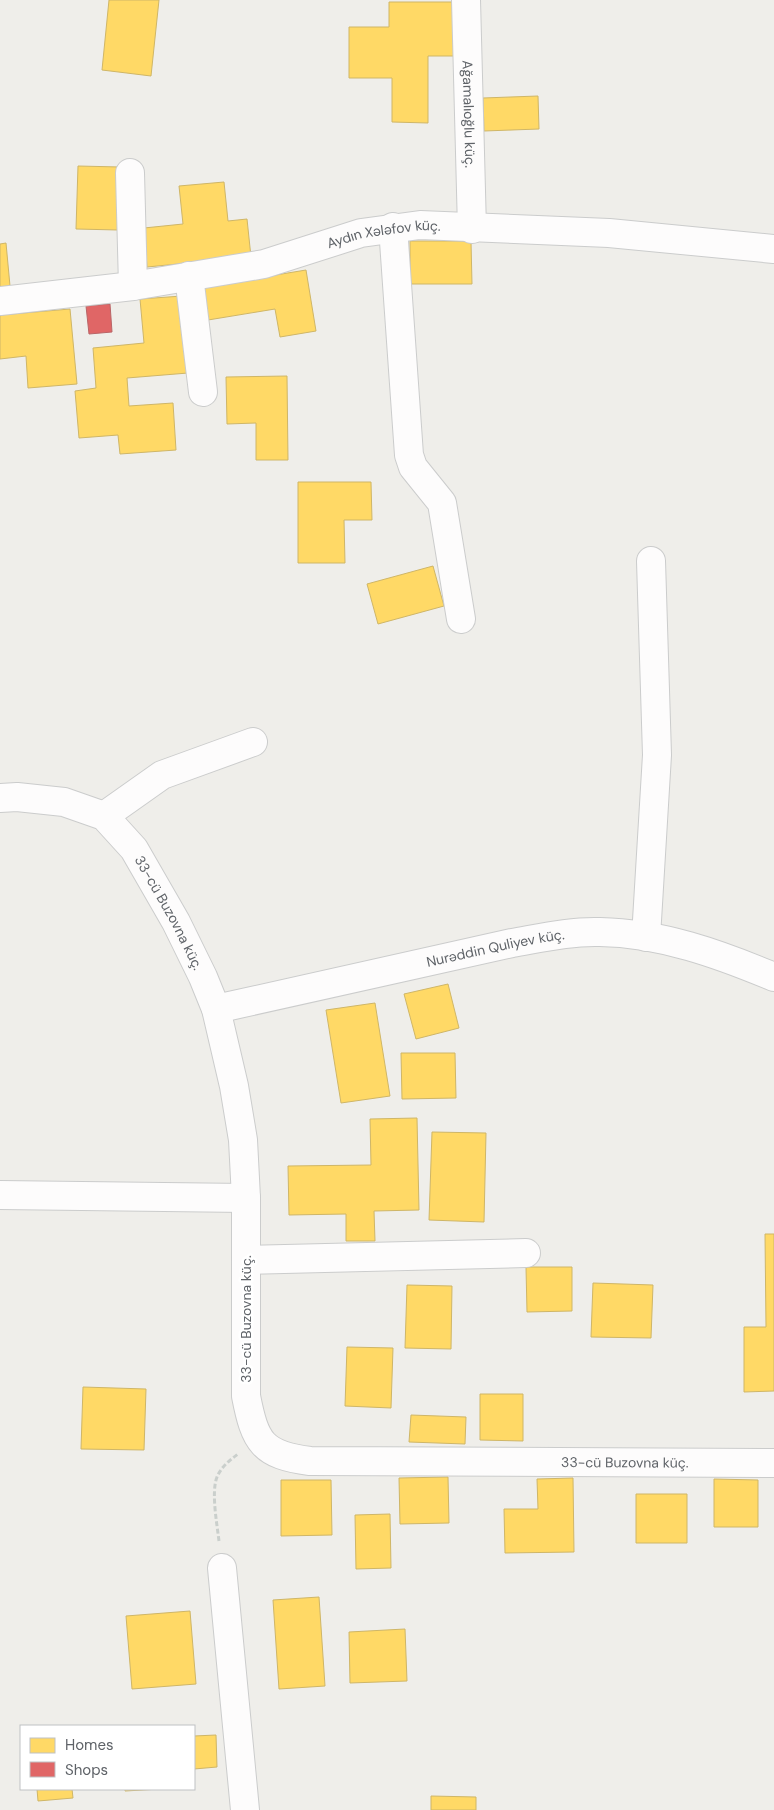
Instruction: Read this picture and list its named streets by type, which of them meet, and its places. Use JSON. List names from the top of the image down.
{
  "streets": {
    "street": [
      "Ağamalıoğlu küç.",
      "Aydın Xələfov küç.",
      "33-cü Buzovna küç.",
      "Nurəddin Quliyev küç."
    ]
  },
  "crossings": [
    ["Ağamalıoğlu küç.", "Aydın Xələfov küç."],
    ["33-cü Buzovna küç.", "Nurəddin Quliyev küç."]
  ],
  "legend": ["Homes", "Shops"]
}
